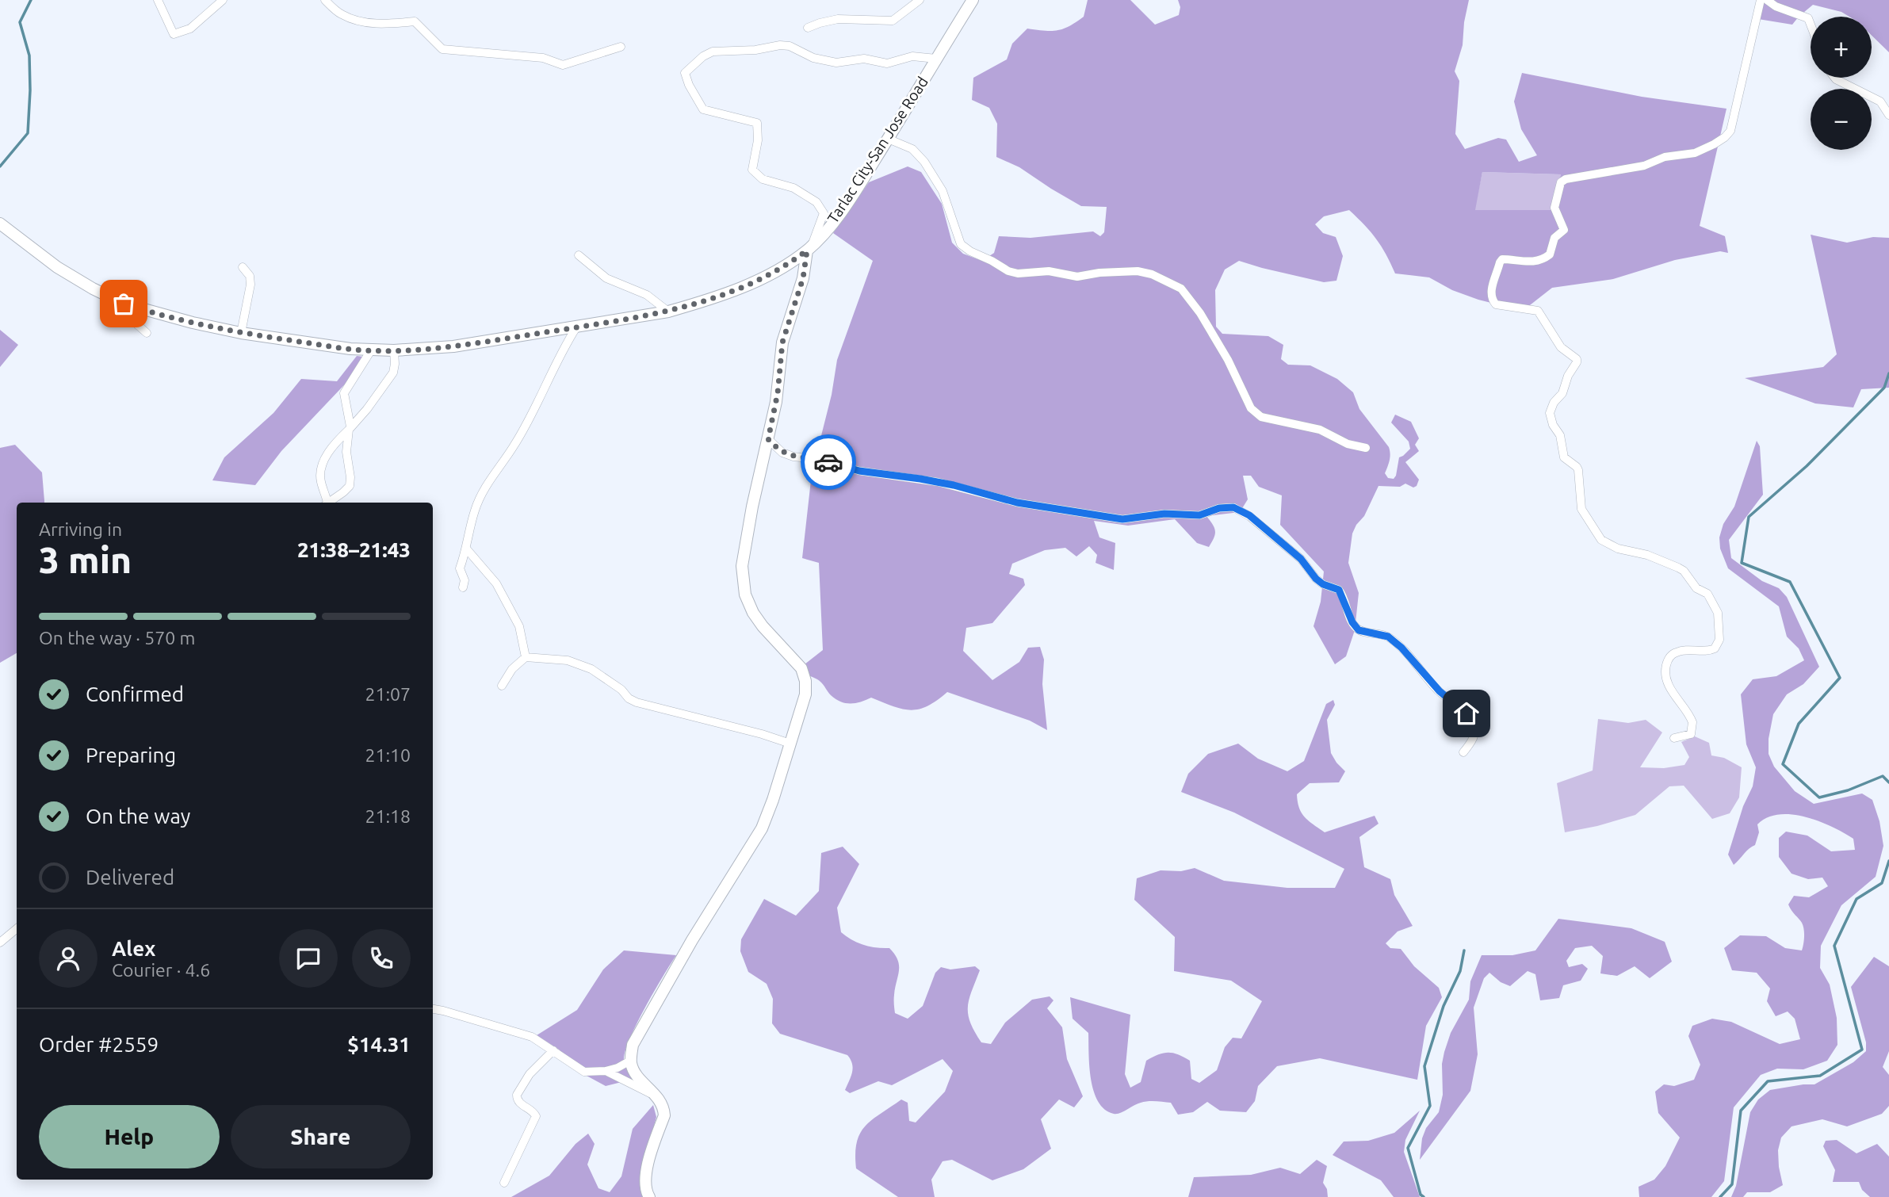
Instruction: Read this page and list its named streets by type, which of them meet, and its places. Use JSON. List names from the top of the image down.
{
  "streets": {
    "main road": ["Tarlac City-San Jose Road"]
  },
  "page": {
    "map_buttons": ["+", "−"],
    "heading": ["3 min", "Arriving in", "21:38–21:43"],
    "panel": [
      "Alex",
      "Courier · 4.6",
      "Order #2559",
      "$14.31"
    ],
    "bar": "On the way · 570 m",
    "list": [
      ["Confirmed", "21:07"],
      ["Preparing", "21:10"],
      ["On the way", "21:18"],
      "Delivered"
    ],
    "buttons": ["Help", "Share"]
  }
}
